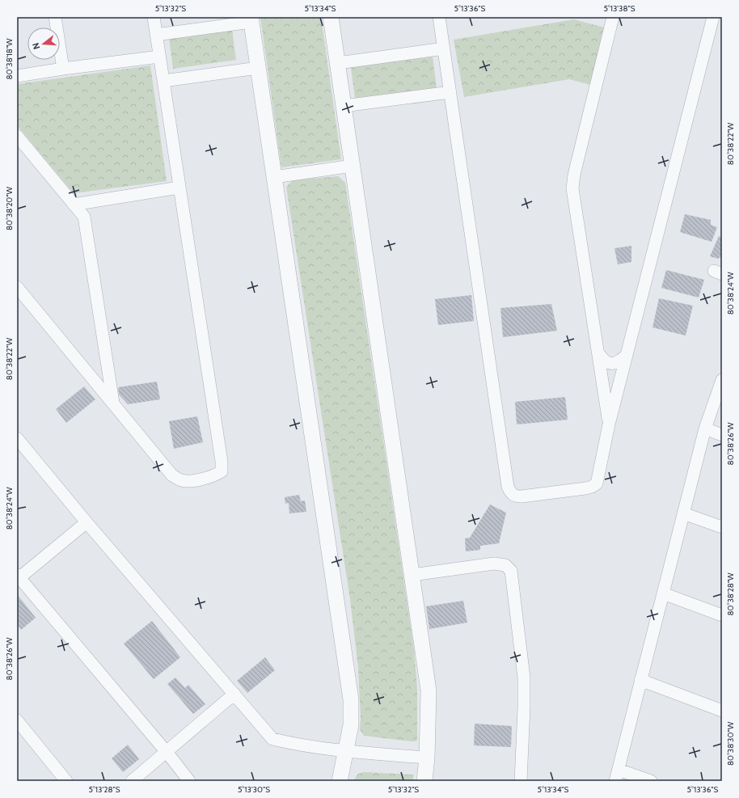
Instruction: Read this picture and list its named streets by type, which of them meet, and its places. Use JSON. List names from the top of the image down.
{
  "north": "left",
  "coordinates": [
    "5°13'32\"S",
    "5°13'34\"S",
    "5°13'36\"S",
    "5°13'38\"S",
    "80°38'18\"W",
    "80°38'22\"W",
    "80°38'20\"W",
    "80°38'24\"W",
    "80°38'26\"W",
    "80°38'28\"W",
    "80°38'30\"W",
    "5°13'28\"S",
    "5°13'30\"S"
  ]
}
